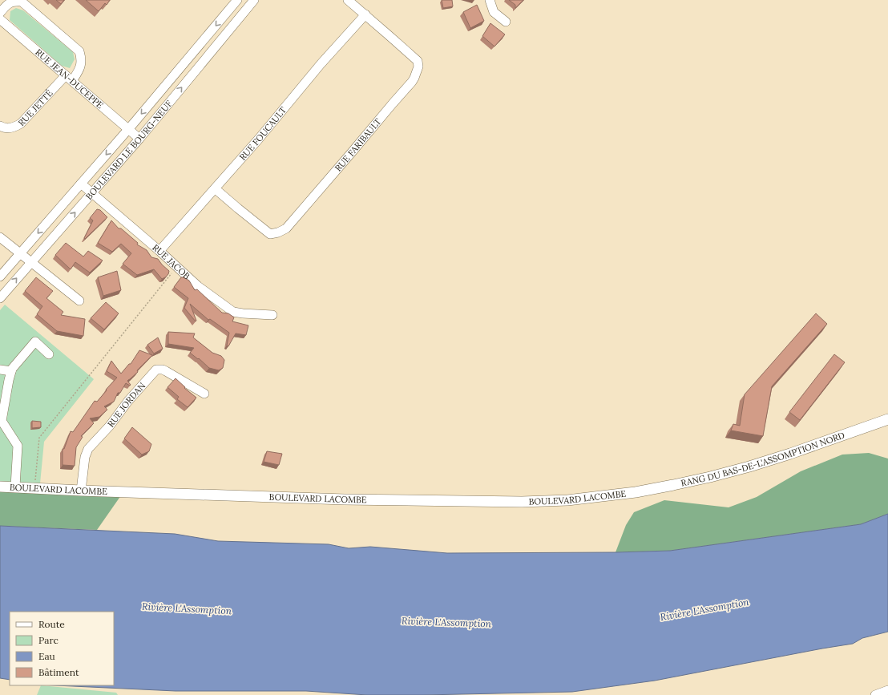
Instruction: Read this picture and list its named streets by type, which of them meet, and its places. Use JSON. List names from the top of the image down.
{
  "streets": {
    "main road": ["RANG DU BAS-DE-L'ASSOMPTION NORD", "BOULEVARD LACOMBE"],
    "street": [
      "RUE JEAN-DUCEPPE",
      "RUE JETTÉ",
      "RUE FOUCAULT",
      "RUE FARIBAULT",
      "BOULEVARD LE BOURG-NEUF",
      "RUE JACOB",
      "RUE JORDAN"
    ]
  },
  "crossings": [
    ["RUE JEAN-DUCEPPE", "RUE JETTÉ"],
    ["RUE JEAN-DUCEPPE", "BOULEVARD LE BOURG-NEUF"],
    ["RUE FOUCAULT", "RUE FARIBAULT"],
    ["RUE FOUCAULT", "RUE JACOB"],
    ["BOULEVARD LE BOURG-NEUF", "RUE JACOB"],
    ["RUE JORDAN", "BOULEVARD LACOMBE"],
    ["RANG DU BAS-DE-L'ASSOMPTION NORD", "BOULEVARD LACOMBE"]
  ],
  "water": ["Rivière L'Assomption"],
  "legend": [
    "Route",
    "Parc",
    "Eau",
    "Bâtiment"
  ]
}
